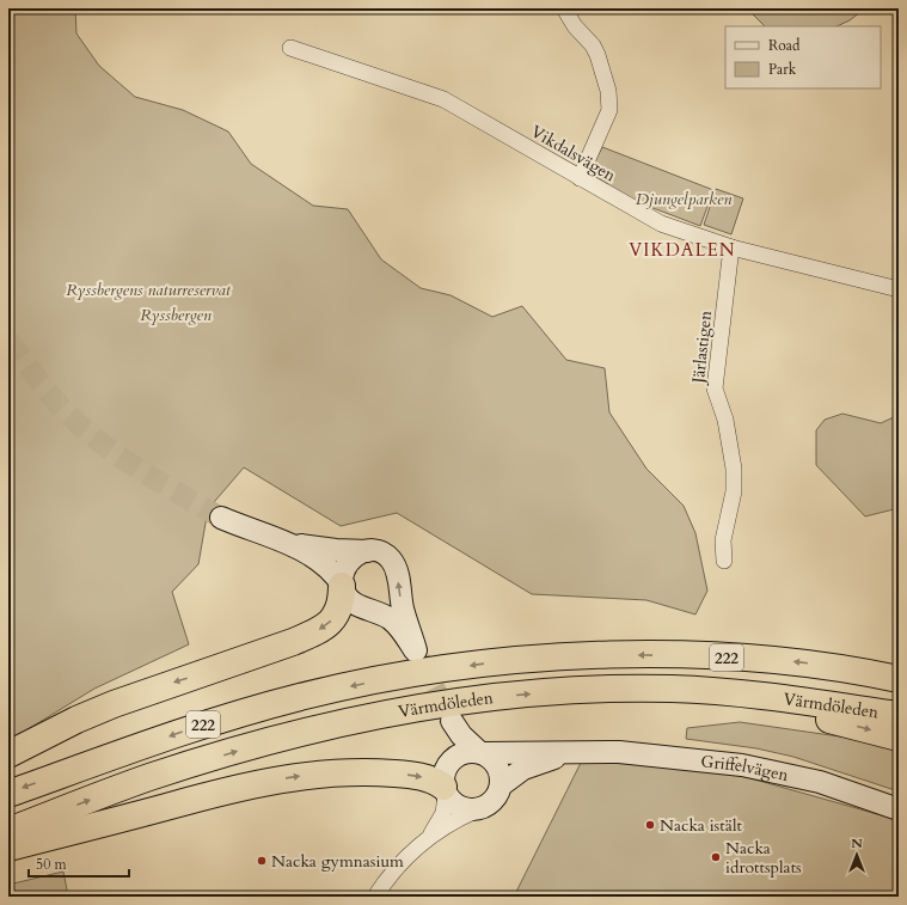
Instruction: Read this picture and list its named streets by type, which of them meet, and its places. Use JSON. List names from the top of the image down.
{
  "streets": {
    "highway": ["222", "Värmdöleden"],
    "street": ["Vikdalsvägen", "Järlastigen", "Griffelvägen"]
  },
  "crossings": [
    ["Vikdalsvägen", "Järlastigen"]
  ],
  "districts": ["VIKDALEN"],
  "parks": ["Djungelparken", "Ryssbergens naturreservat", "Ryssbergen"],
  "places": ["Nacka istält", "Nacka idrottsplats", "Nacka gymnasium"],
  "legend": ["Road", "Park"],
  "scale_bar": "50 m",
  "north": "top"
}
